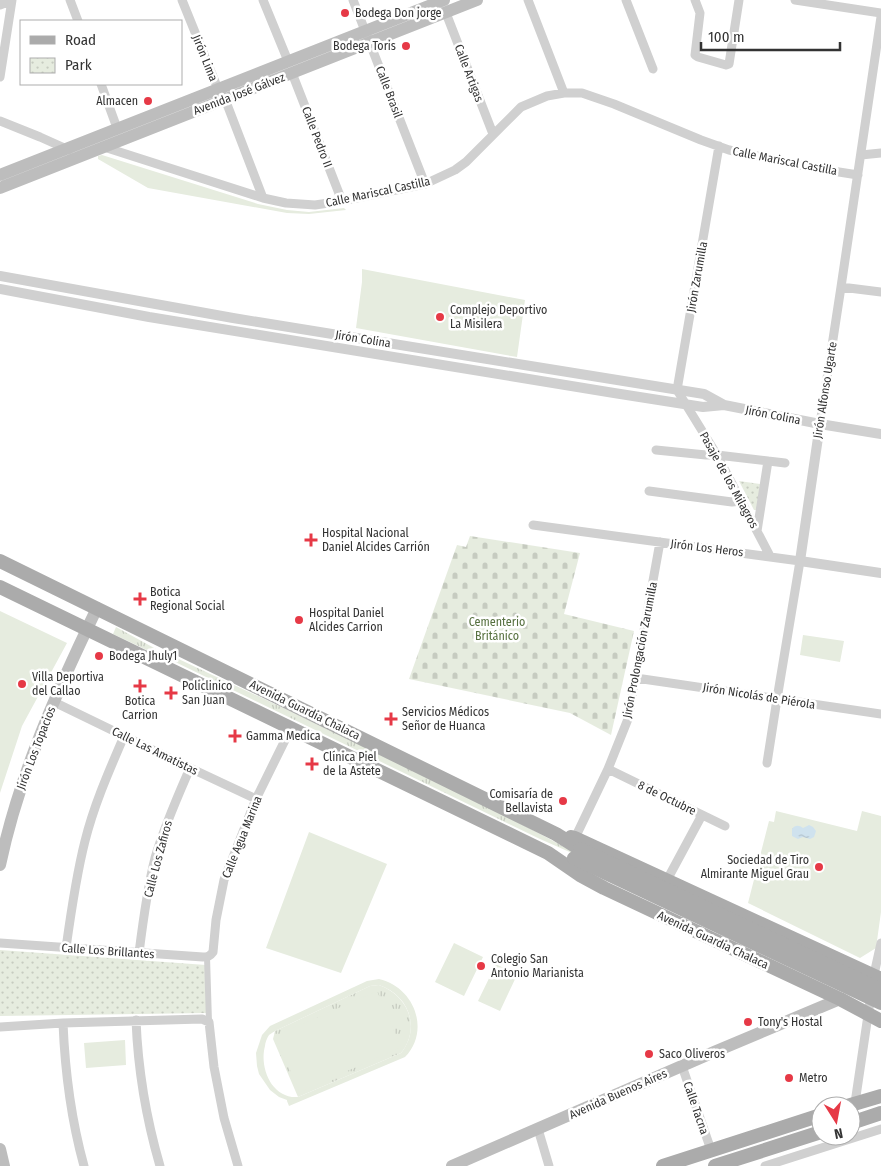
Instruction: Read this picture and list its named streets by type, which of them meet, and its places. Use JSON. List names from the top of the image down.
{
  "streets": {
    "main road": [
      "Avenida José Gálvez",
      "Avenida Guardia Chalaca",
      "Jirón Los Topacios",
      "Avenida Buenos Aires"
    ],
    "street": [
      "Jirón Lima",
      "Calle Artigas",
      "Calle Brasil",
      "Calle Pedro II",
      "Calle Mariscal Castilla",
      "Jirón Zarumilla",
      "Jirón Colina",
      "Jirón Alfonso Ugarte",
      "Pasaje de los Milagros",
      "Jirón Los Heros",
      "Jirón Prolongación Zarumilla",
      "Jirón Nicolás de Piérola",
      "Calle Las Amatistas",
      "8 de Octubre",
      "Calle Agua Marina",
      "Calle Los Zafiros",
      "Calle Los Brillantes",
      "Calle Tacna"
    ]
  },
  "crossings": [
    ["Jirón Lima", "Avenida José Gálvez"],
    ["Jirón Lima", "Calle Mariscal Castilla"],
    ["Calle Artigas", "Avenida José Gálvez"],
    ["Calle Artigas", "Calle Mariscal Castilla"],
    ["Calle Brasil", "Avenida José Gálvez"],
    ["Calle Brasil", "Calle Mariscal Castilla"],
    ["Avenida José Gálvez", "Calle Pedro II"],
    ["Avenida José Gálvez", "Calle Mariscal Castilla"],
    ["Calle Pedro II", "Calle Mariscal Castilla"],
    ["Calle Mariscal Castilla", "Jirón Zarumilla"],
    ["Calle Mariscal Castilla", "Jirón Alfonso Ugarte"],
    ["Jirón Zarumilla", "Jirón Colina"],
    ["Jirón Colina", "Jirón Alfonso Ugarte"],
    ["Jirón Colina", "Pasaje de los Milagros"],
    ["Jirón Alfonso Ugarte", "Jirón Los Heros"],
    ["Jirón Alfonso Ugarte", "Jirón Nicolás de Piérola"],
    ["Pasaje de los Milagros", "Jirón Los Heros"],
    ["Jirón Los Heros", "Jirón Prolongación Zarumilla"],
    ["Jirón Prolongación Zarumilla", "Jirón Nicolás de Piérola"],
    ["Jirón Prolongación Zarumilla", "Avenida Guardia Chalaca"],
    ["Jirón Prolongación Zarumilla", "8 de Octubre"],
    ["Avenida Guardia Chalaca", "Jirón Los Topacios"],
    ["Avenida Guardia Chalaca", "Calle Agua Marina"],
    ["Avenida Guardia Chalaca", "Avenida Buenos Aires"],
    ["Jirón Los Topacios", "Calle Las Amatistas"],
    ["Calle Las Amatistas", "Calle Agua Marina"],
    ["Calle Las Amatistas", "Calle Los Zafiros"],
    ["Calle Agua Marina", "Calle Los Brillantes"],
    ["Calle Los Zafiros", "Calle Los Brillantes"],
    ["Avenida Buenos Aires", "Calle Tacna"]
  ],
  "parks": ["Cementerio Británico"],
  "places": {
    "other": [
      "Bodega Don jorge",
      "Bodega Toris",
      "Almacen",
      "Complejo Deportivo La Misilera",
      "Hospital Daniel Alcides Carrion",
      "Bodega Jhuly1",
      "Villa Deportiva del Callao",
      "Comisaría de Bellavista",
      "Sociedad de Tiro Almirante Miguel Grau",
      "Colegio San Antonio Marianista",
      "Tony's Hostal",
      "Saco Oliveros",
      "Metro"
    ],
    "health": [
      "Hospital Nacional Daniel Alcides Carrión",
      "Botica Regional Social",
      "Botica Carrion",
      "Policlinico San Juan",
      "Servicios Médicos Señor de Huanca",
      "Gamma Medica",
      "Clínica Piel de la Astete"
    ]
  },
  "legend": ["Road", "Park"],
  "scale_bar": "100 m",
  "north": "bottom"
}
